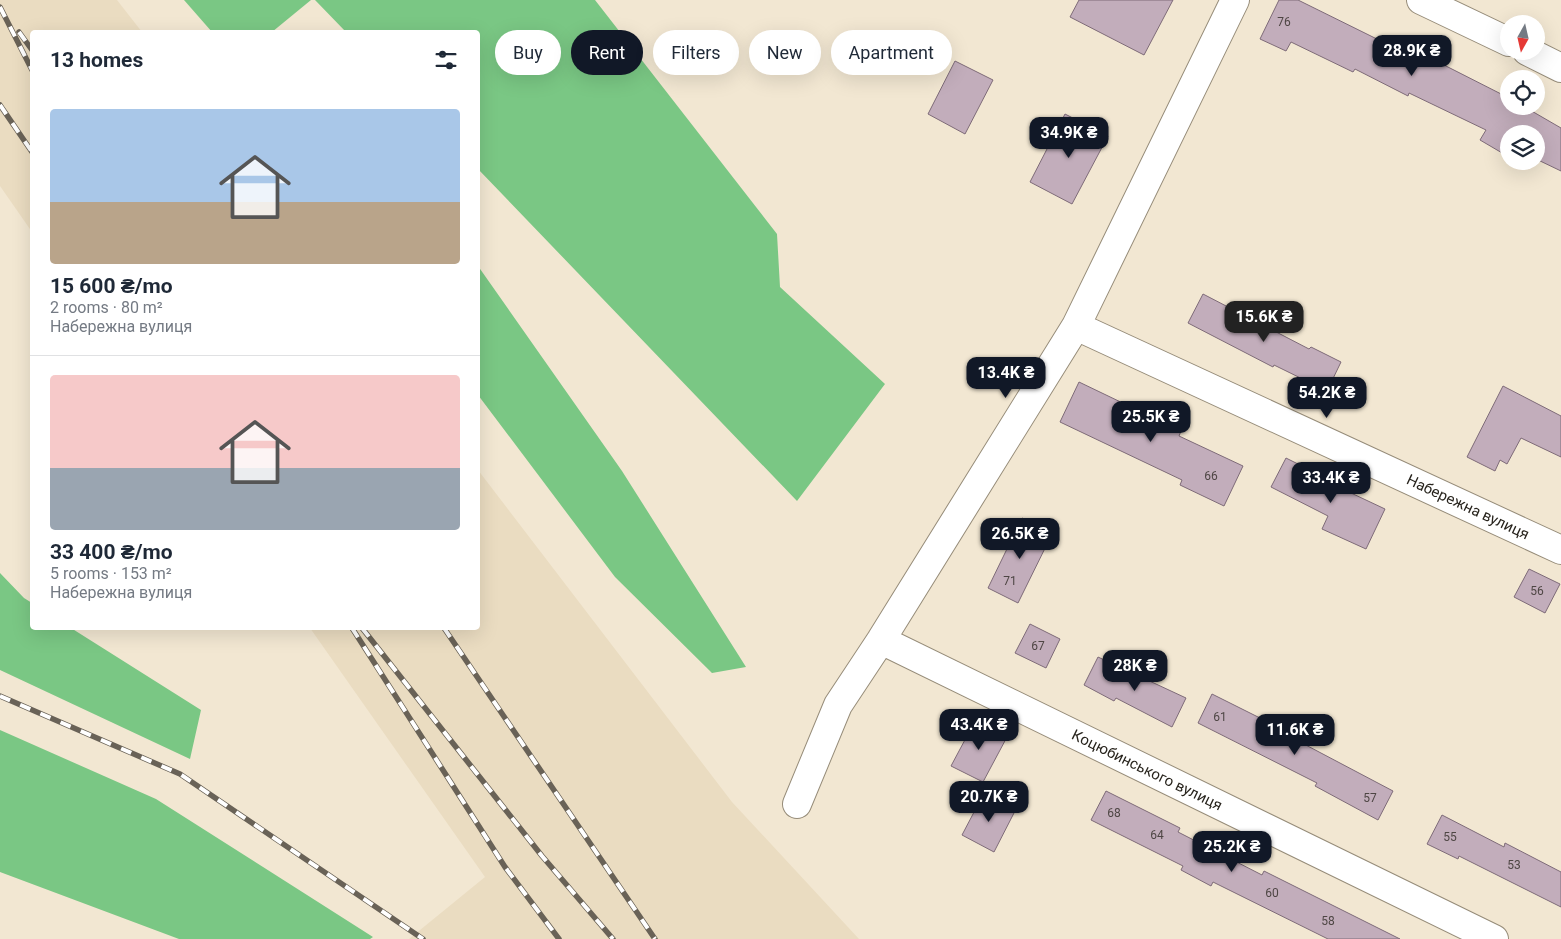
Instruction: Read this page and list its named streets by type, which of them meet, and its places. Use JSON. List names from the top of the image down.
{
  "streets": {
    "street": ["Набережна вулиця", "Коцюбинського вулиця"]
  },
  "house_numbers": [
    "76",
    "66",
    "71",
    "56",
    "67",
    "61",
    "57",
    "68",
    "64",
    "55",
    "53",
    "60",
    "58"
  ],
  "north": "bottom",
  "page": {
    "chip": [
      "Buy",
      "Rent",
      "Filters",
      "New",
      "Apartment"
    ],
    "heading": "13 homes",
    "price": [
      "28.9K ₴",
      "34.9K ₴",
      "15.6K ₴",
      "13.4K ₴",
      "54.2K ₴",
      "25.5K ₴",
      "33.4K ₴",
      "26.5K ₴",
      "28K ₴",
      "43.4K ₴",
      "11.6K ₴",
      "20.7K ₴",
      "25.2K ₴"
    ],
    "list": [
      {
        "name": "15 600 ₴/mo",
        "note": "2 rooms · 80 m² · Набережна вулиця"
      },
      {
        "name": "33 400 ₴/mo",
        "note": "5 rooms · 153 m² · Набережна вулиця"
      }
    ]
  }
}
